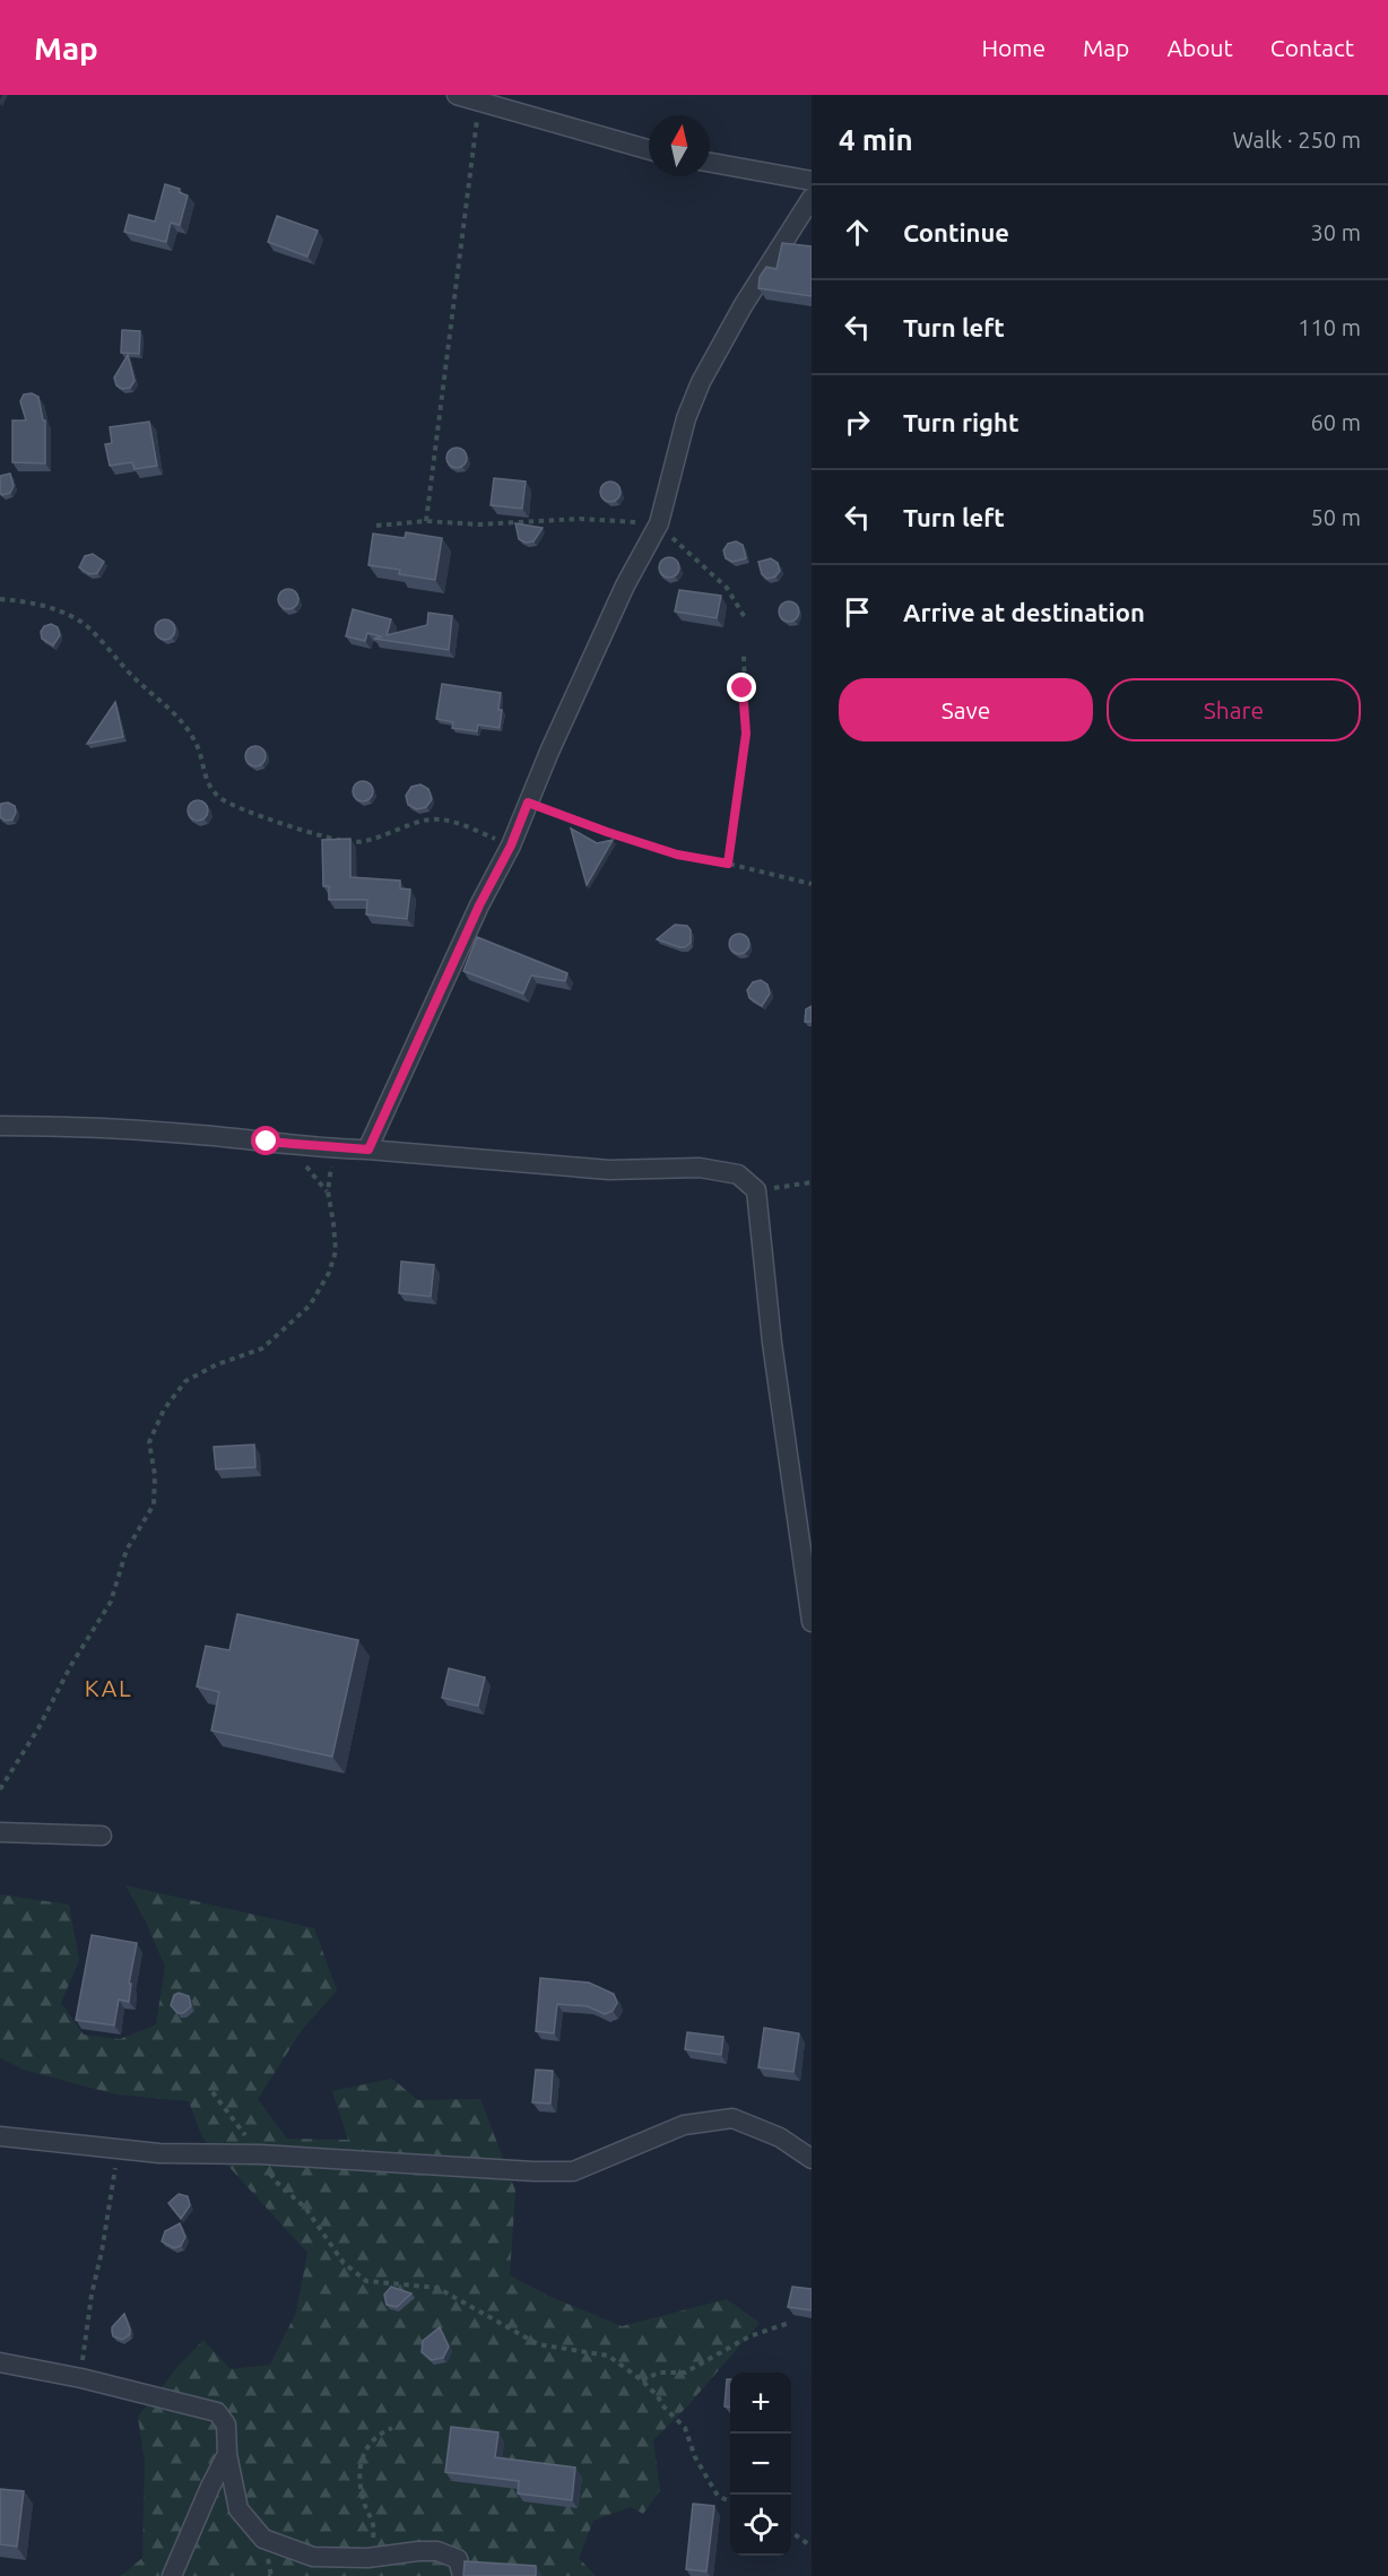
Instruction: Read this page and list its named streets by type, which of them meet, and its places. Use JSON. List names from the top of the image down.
{
  "districts": ["KAL"],
  "north": "top",
  "page": {
    "header": "Map",
    "nav": [
      "Home",
      "Map",
      "About",
      "Contact"
    ],
    "heading": ["4 min", "Walk · 250 m"],
    "list": [
      ["Continue", "30 m"],
      ["Turn left", "110 m"],
      ["Turn right", "60 m"],
      ["Turn left", "50 m"],
      "Arrive at destination"
    ],
    "buttons": ["Save", "Share"],
    "map_buttons": ["+", "−"]
  }
}
